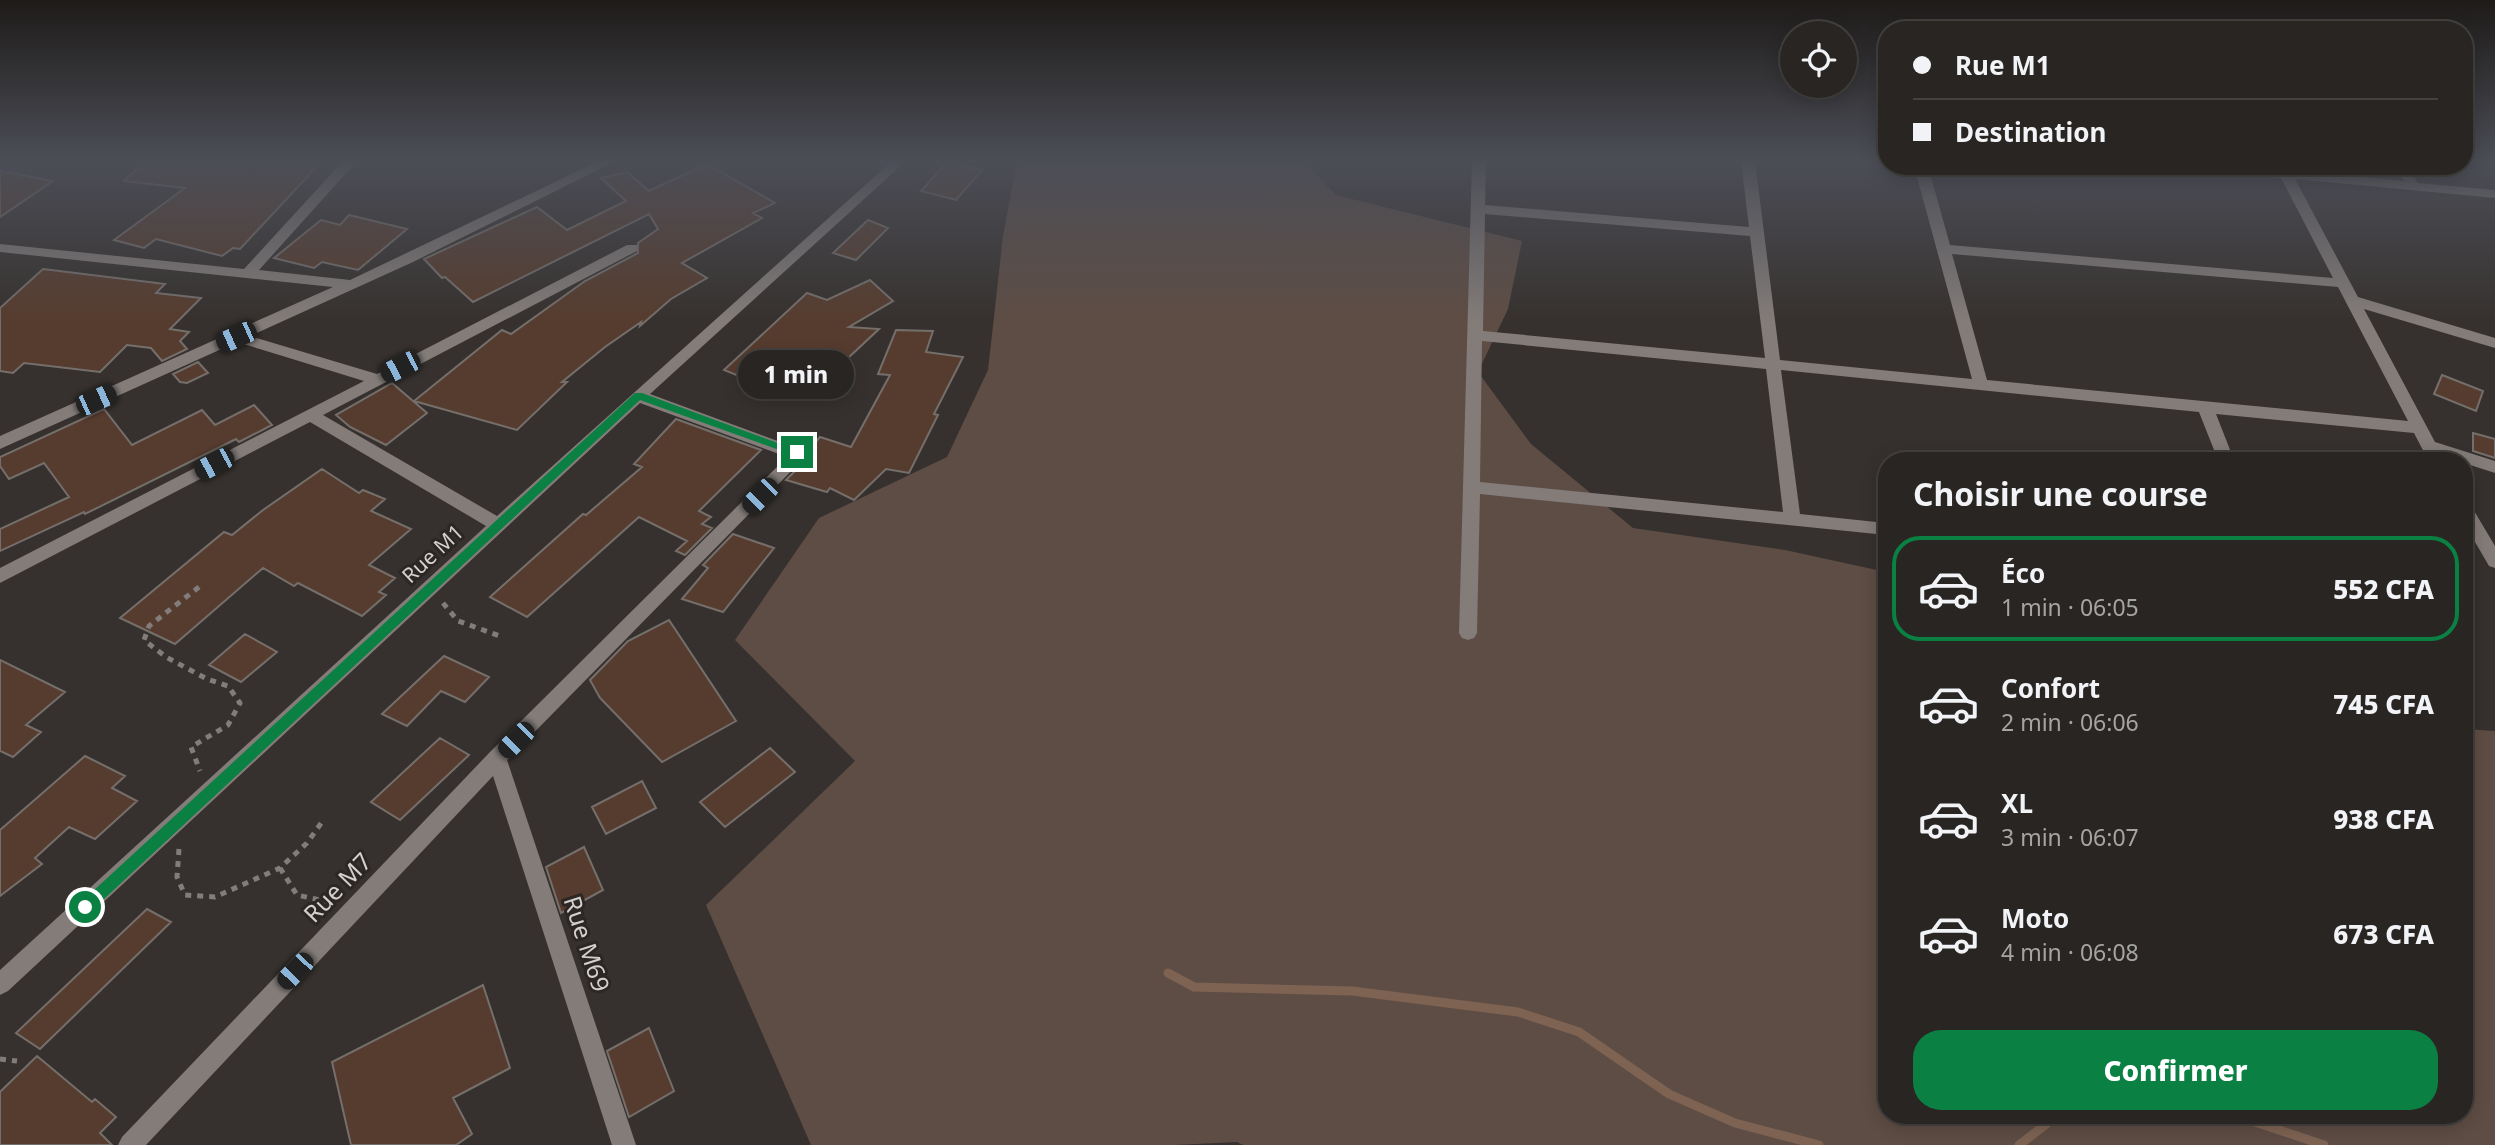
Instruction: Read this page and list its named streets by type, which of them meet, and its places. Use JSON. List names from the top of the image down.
{
  "streets": {
    "street": ["Rue M1", "Rue M7", "Rue M69"]
  },
  "crossings": [
    ["Rue M1", "Rue M7"],
    ["Rue M7", "Rue M69"]
  ],
  "page": {
    "banner": ["Rue M1", "Destination"],
    "bubble": "1 min",
    "heading": "Choisir une course",
    "list": [
      {
        "name": "Éco",
        "note": "1 min · 06:05",
        "value": "552 CFA"
      },
      {
        "name": "Confort",
        "note": "2 min · 06:06",
        "value": "745 CFA"
      },
      {
        "name": "XL",
        "note": "3 min · 06:07",
        "value": "938 CFA"
      },
      {
        "name": "Moto",
        "note": "4 min · 06:08",
        "value": "673 CFA"
      }
    ],
    "buttons": "Confirmer"
  }
}
